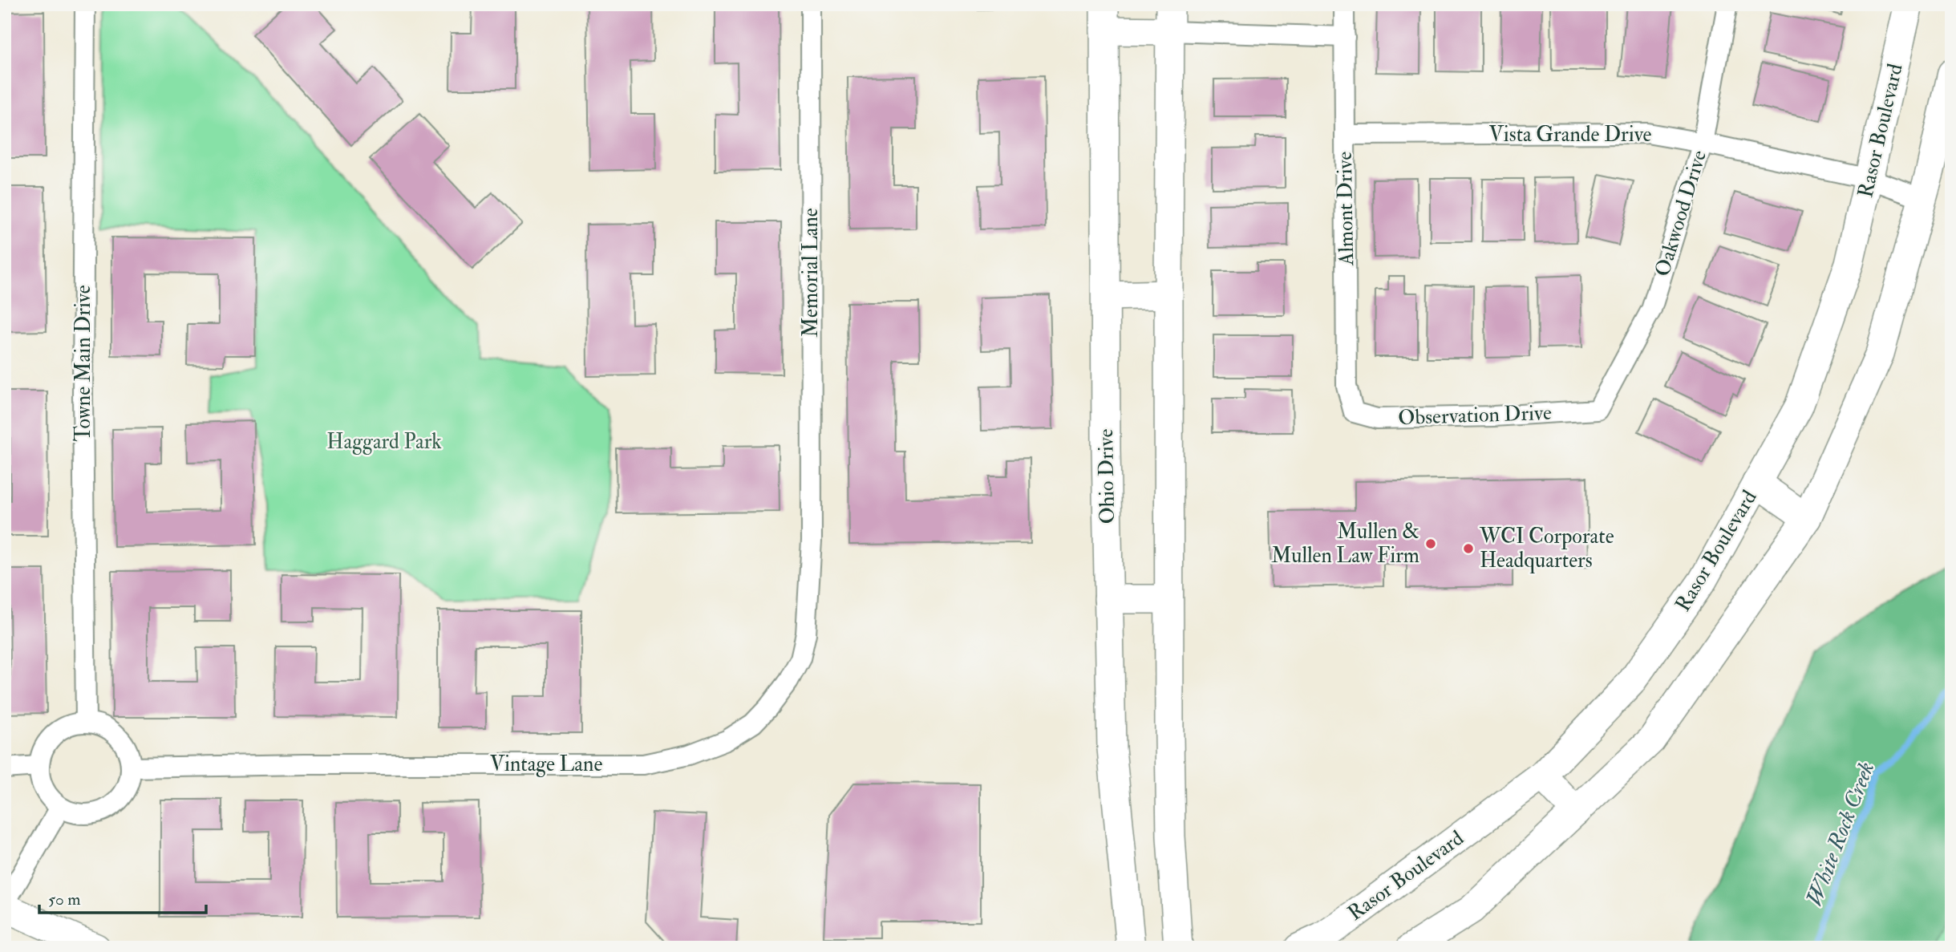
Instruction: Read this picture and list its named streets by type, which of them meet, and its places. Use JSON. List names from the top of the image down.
{
  "streets": {
    "main road": ["Rasor Boulevard", "Ohio Drive"],
    "street": [
      "Vista Grande Drive",
      "Almont Drive",
      "Oakwood Drive",
      "Memorial Lane",
      "Towne Main Drive",
      "Observation Drive",
      "Vintage Lane"
    ]
  },
  "crossings": [
    ["Rasor Boulevard", "Vista Grande Drive"],
    ["Vista Grande Drive", "Almont Drive"],
    ["Vista Grande Drive", "Oakwood Drive"],
    ["Almont Drive", "Observation Drive"],
    ["Oakwood Drive", "Observation Drive"],
    ["Memorial Lane", "Vintage Lane"],
    ["Towne Main Drive", "Vintage Lane"]
  ],
  "water": ["White Rock Creek"],
  "parks": ["Haggard Park"],
  "places": ["Mullen & Mullen Law Firm", "WCI Corporate Headquarters"],
  "scale_bar": "50 m"
}
